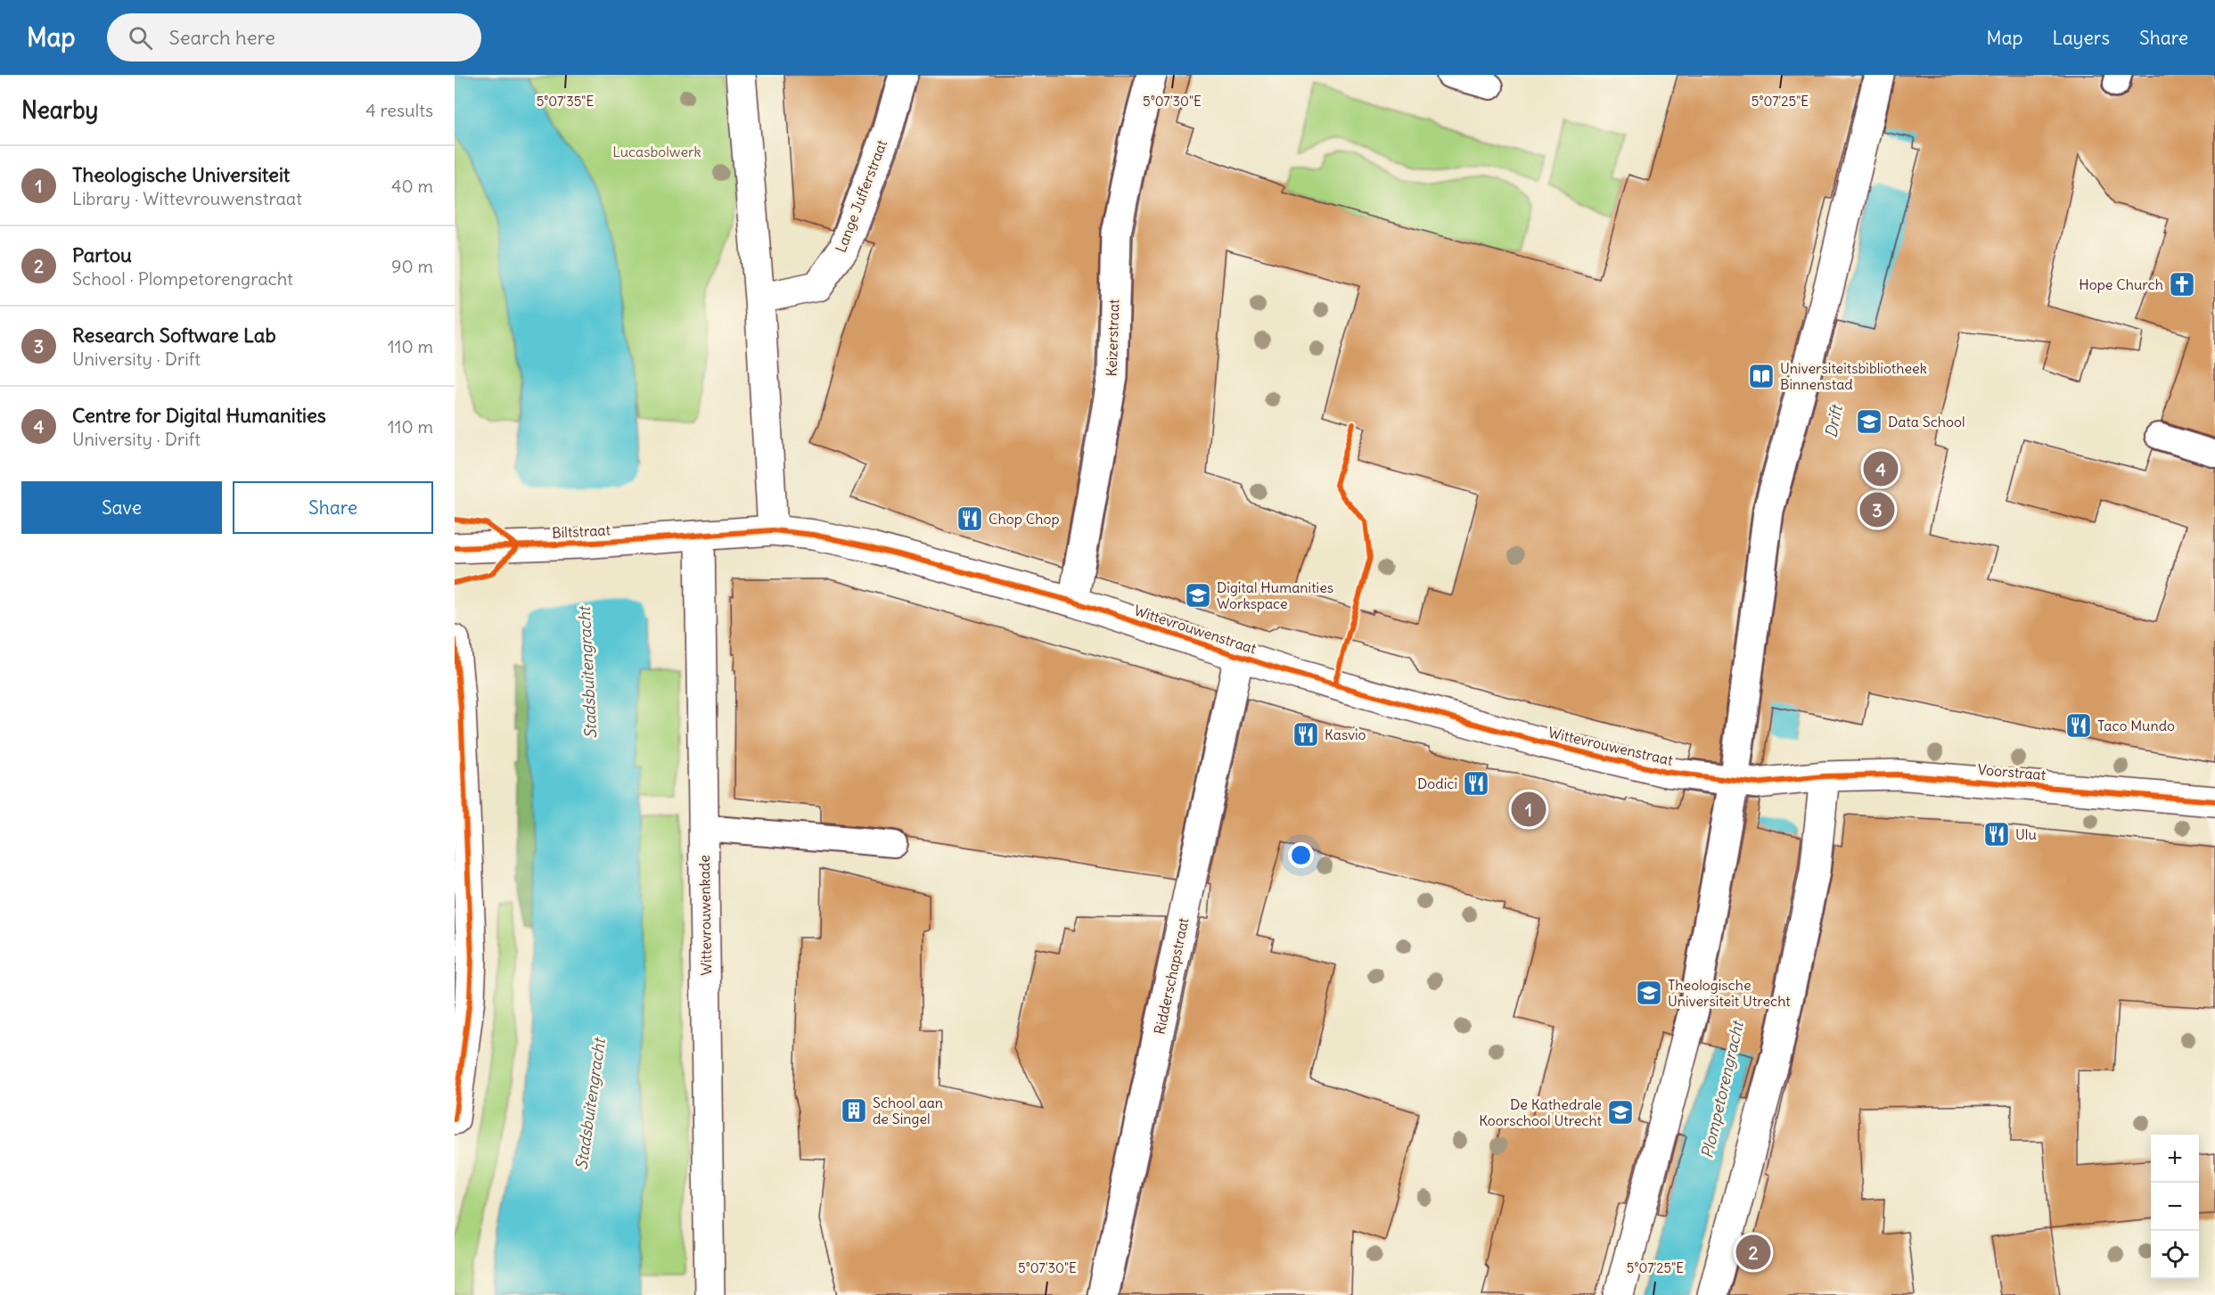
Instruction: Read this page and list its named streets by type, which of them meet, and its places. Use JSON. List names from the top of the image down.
{
  "streets": {
    "street": [
      "Lange Jufferstraat",
      "Keizerstraat",
      "Biltstraat",
      "Wittevrouwenstraat",
      "Voorstraat",
      "Wittevrouwenkade",
      "Ridderschapstraat"
    ]
  },
  "crossings": [
    ["Keizerstraat", "Wittevrouwenstraat"],
    ["Biltstraat", "Wittevrouwenstraat"],
    ["Wittevrouwenstraat", "Voorstraat"],
    ["Wittevrouwenstraat", "Wittevrouwenkade"],
    ["Wittevrouwenstraat", "Ridderschapstraat"]
  ],
  "water": ["Drift", "Stadsbuitengracht", "Plompetorengracht"],
  "parks": ["Lucasbolwerk"],
  "places": {
    "church": ["Hope Church"],
    "library": ["Universiteitsbibliotheek Binnenstad"],
    "school or university": [
      "Data School",
      "Digital Humanities Workspace",
      "Theologische Universiteit Utrecht",
      "De Kathedrale Koorschool Utrecht"
    ],
    "restaurant": [
      "Chop Chop",
      "Taco Mundo",
      "Kasvio",
      "Dodici",
      "Ulu"
    ],
    "building": ["School aan de Singel"]
  },
  "page": {
    "header": "Map",
    "search": "Search here",
    "nav": ["Map", "Layers", "Share"],
    "heading": ["Nearby", "4 results"],
    "list": [
      {
        "mark": "1",
        "name": "Theologische Universiteit",
        "note": "Library · Wittevrouwenstraat",
        "value": "40 m"
      },
      {
        "mark": "2",
        "name": "Partou",
        "note": "School · Plompetorengracht",
        "value": "90 m"
      },
      {
        "mark": "3",
        "name": "Research Software Lab",
        "note": "University · Drift",
        "value": "110 m"
      },
      {
        "mark": "4",
        "name": "Centre for Digital Humanities",
        "note": "University · Drift",
        "value": "110 m"
      }
    ],
    "pins": [
      "4",
      "3",
      "1",
      "2"
    ],
    "buttons": ["Save", "Share"],
    "map_buttons": ["+", "−"]
  },
  "coordinates": ["5°07'35\"E", "5°07'30\"E", "5°07'25\"E"]
}
